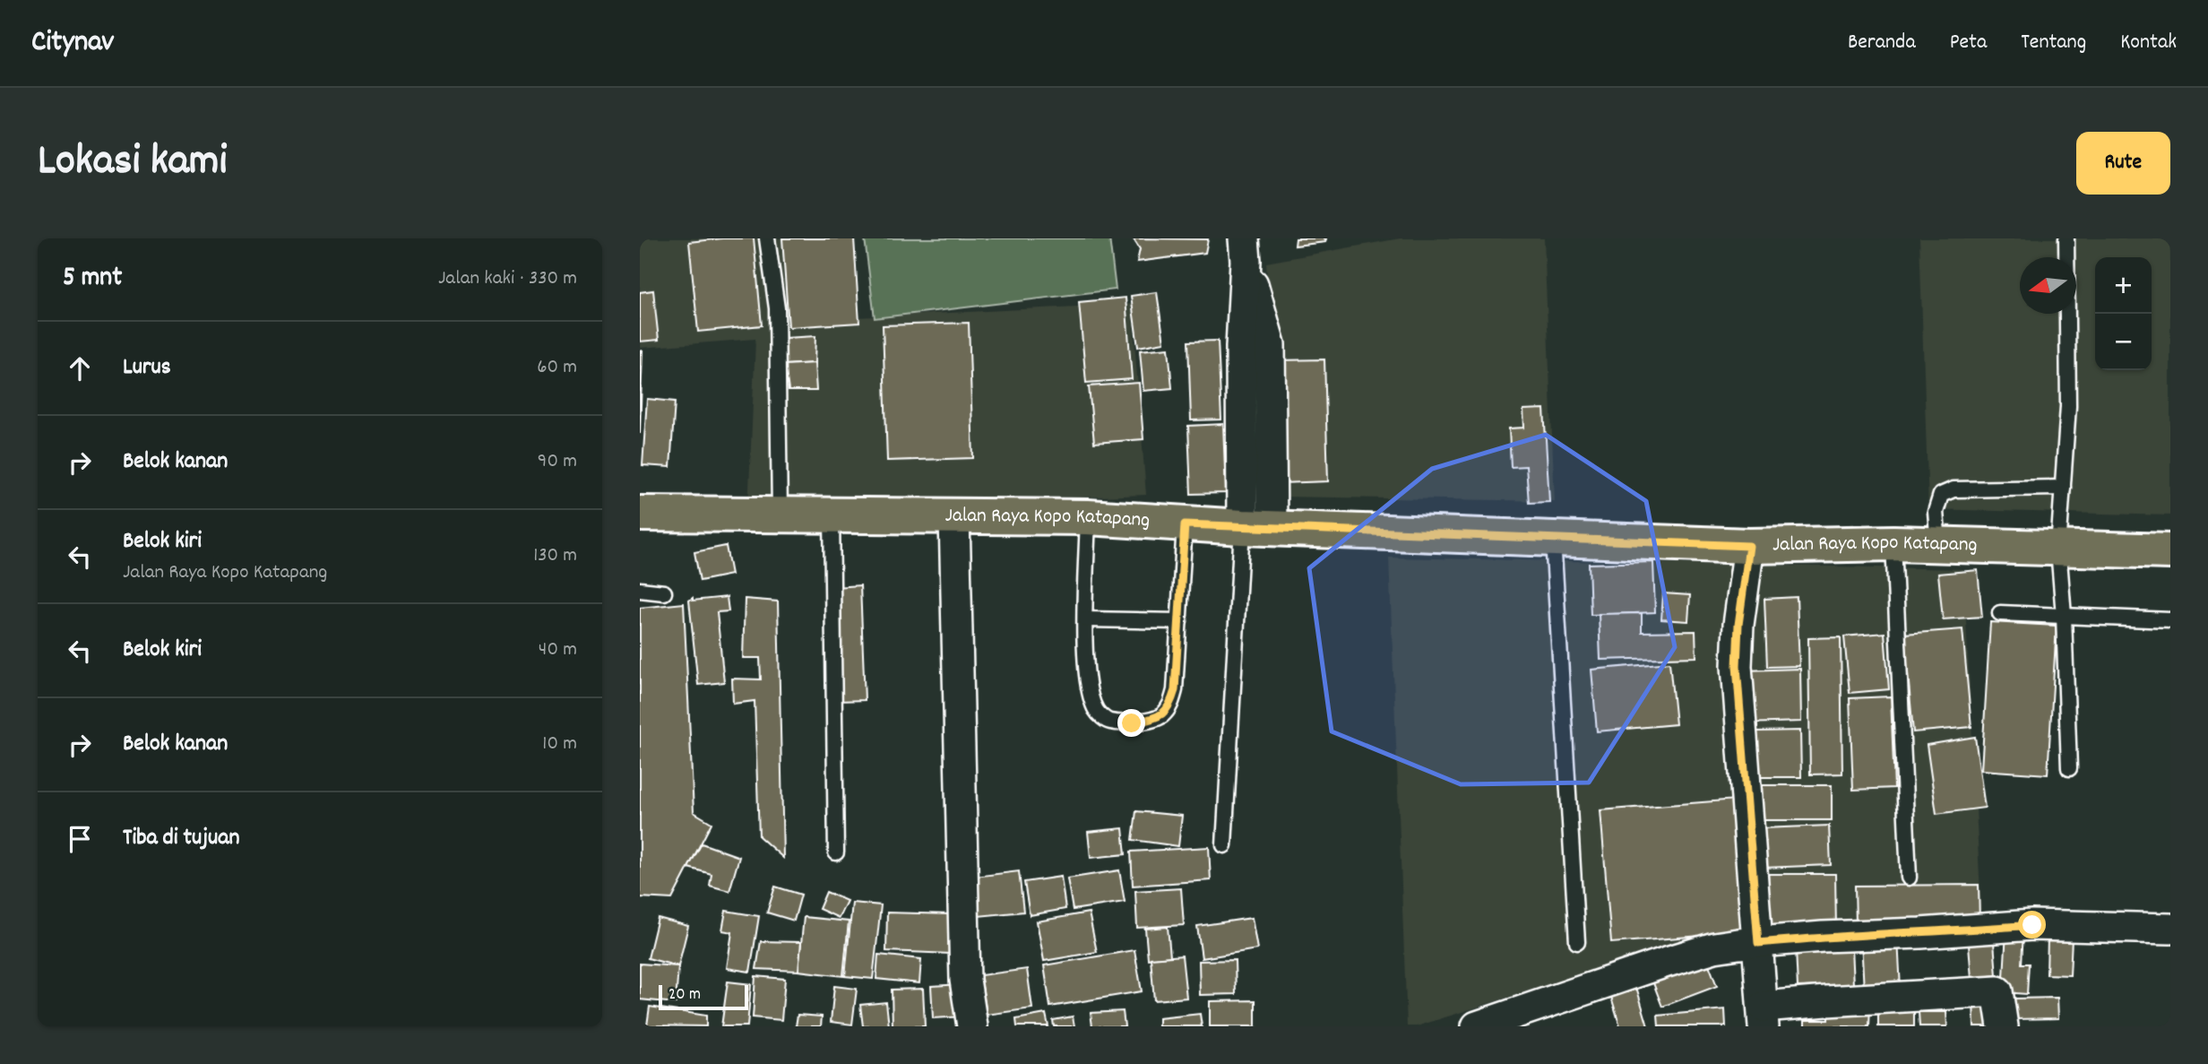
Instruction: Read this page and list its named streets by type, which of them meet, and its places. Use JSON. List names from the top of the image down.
{
  "streets": {
    "main road": ["Jalan Raya Kopo Katapang"]
  },
  "scale_bar": "20 m",
  "north": "left",
  "page": {
    "header": "Citynav",
    "nav": [
      "Beranda",
      "Peta",
      "Tentang",
      "Kontak"
    ],
    "title": "Lokasi kami",
    "buttons": "Rute",
    "heading": ["5 mnt", "Jalan kaki · 330 m"],
    "map_buttons": ["+", "−"],
    "list": [
      ["Lurus", "60 m"],
      ["Belok kanan", "90 m"],
      ["Belok kiri", "Jalan Raya Kopo Katapang", "130 m"],
      ["Belok kiri", "40 m"],
      ["Belok kanan", "10 m"],
      "Tiba di tujuan"
    ],
    "scale": "20 m"
  }
}
